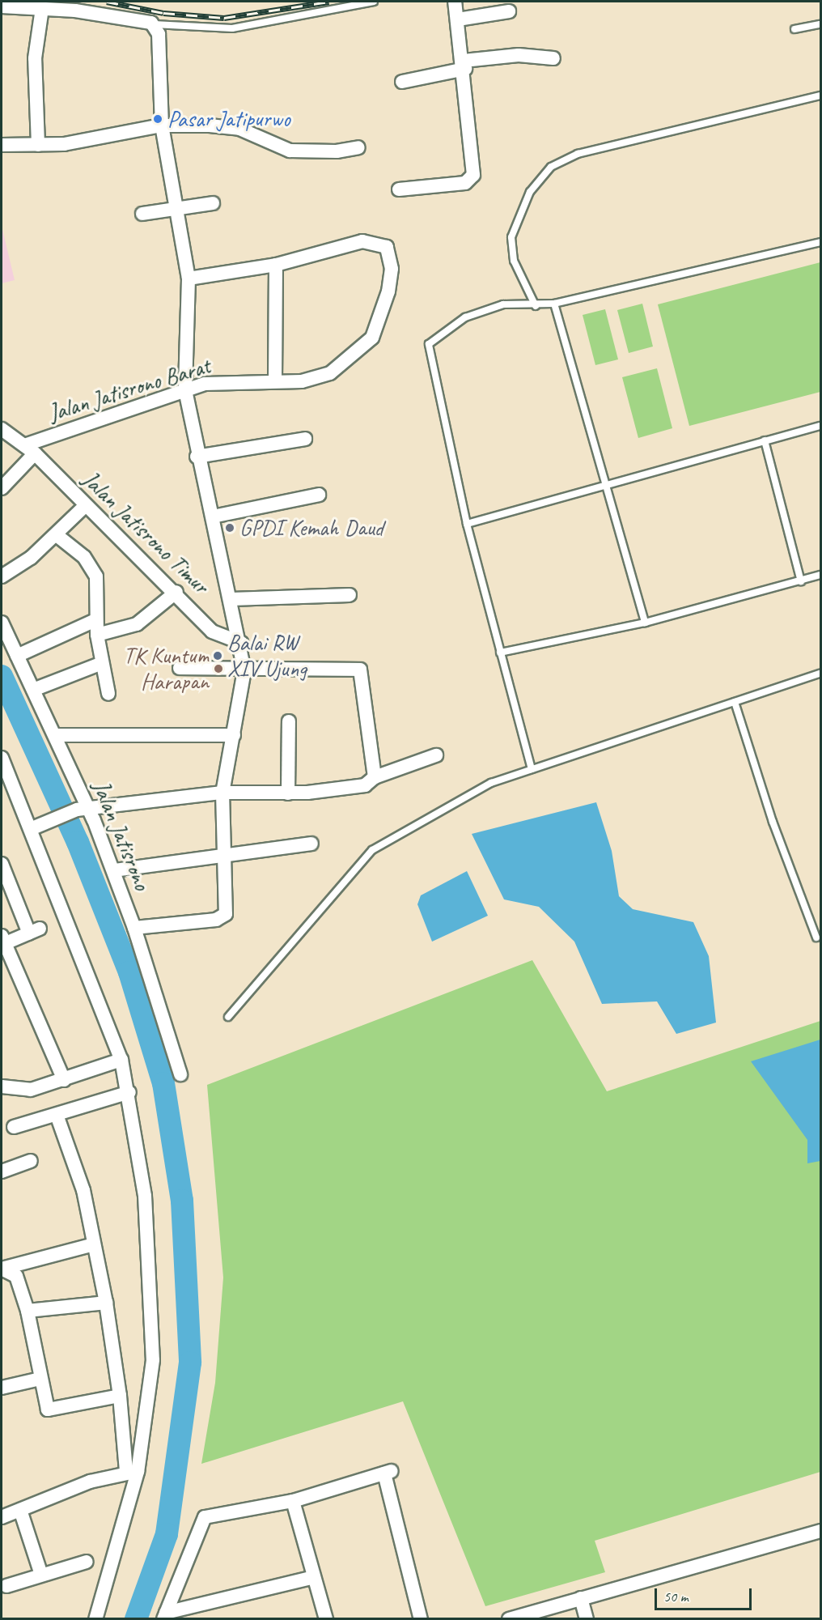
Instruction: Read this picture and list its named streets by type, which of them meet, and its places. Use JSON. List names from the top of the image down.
{
  "streets": {
    "street": ["Jalan Jatisrono Barat", "Jalan Jatisrono Timur", "Jalan Jatisrono"]
  },
  "crossings": [
    ["Jalan Jatisrono Barat", "Jalan Jatisrono Timur"]
  ],
  "places": [
    "Pasar Jatipurwo",
    "GPDI Kemah Daud",
    "Balai RW XIV Ujung",
    "TK Kuntum Harapan"
  ],
  "scale_bar": "50 m"
}
